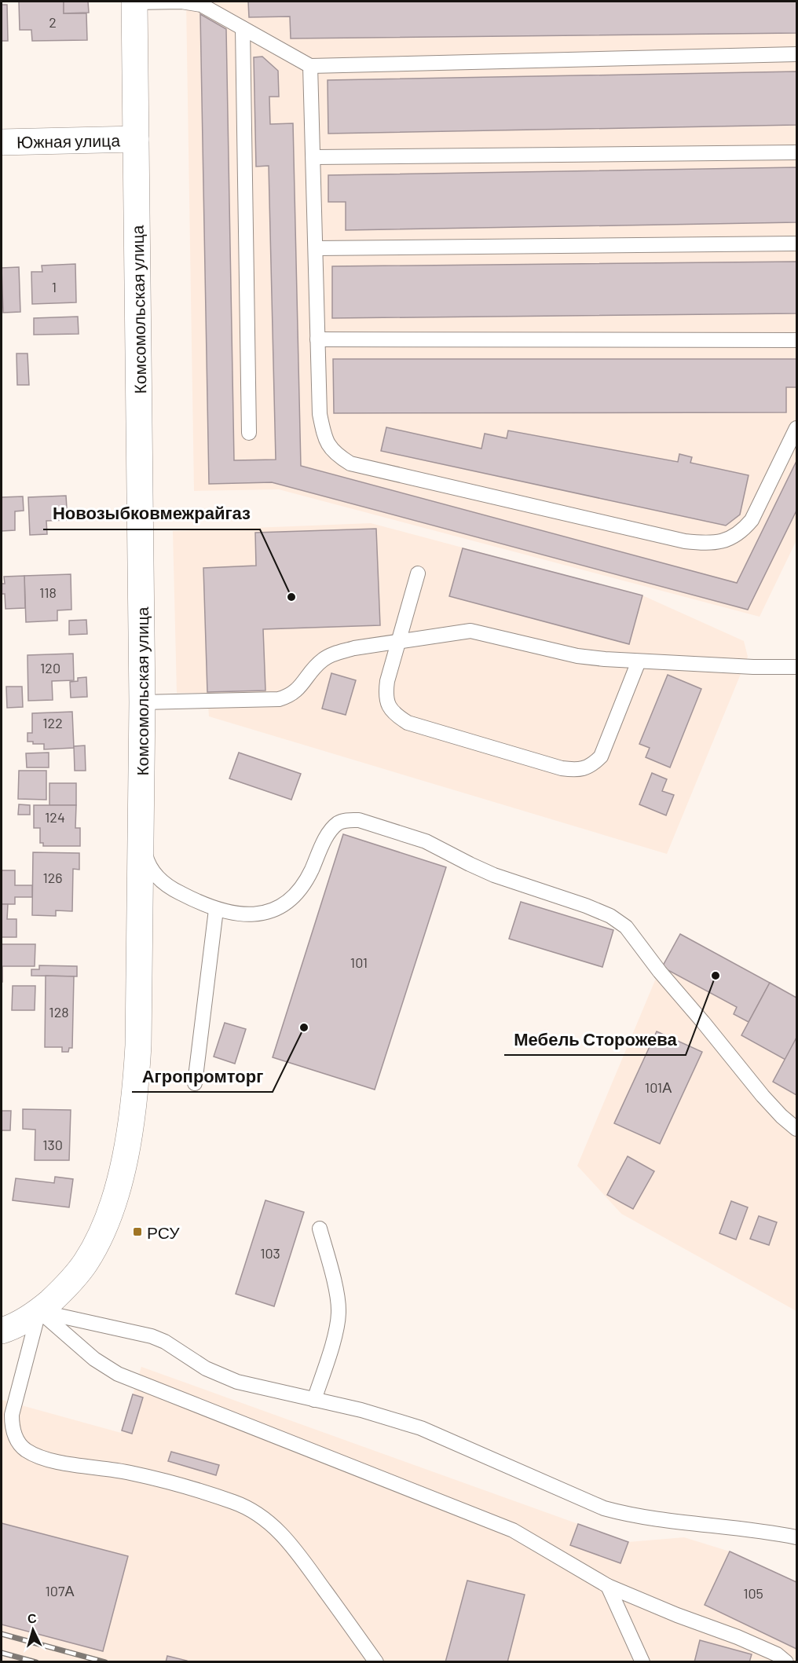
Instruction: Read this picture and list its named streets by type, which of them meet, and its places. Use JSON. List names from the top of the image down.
{
  "streets": {
    "street": ["Южная улица", "Комсомольская улица"]
  },
  "crossings": [
    ["Южная улица", "Комсомольская улица"]
  ],
  "places": {
    "other": ["Новозыбковмежрайгаз", "Мебель Сторожева", "Агропромторг"],
    "transit": ["РСУ"]
  },
  "house_numbers": [
    "2",
    "1",
    "118",
    "120",
    "122",
    "124",
    "126",
    "101",
    "128",
    "101А",
    "130",
    "103",
    "107А",
    "105"
  ],
  "north": "top"
}
